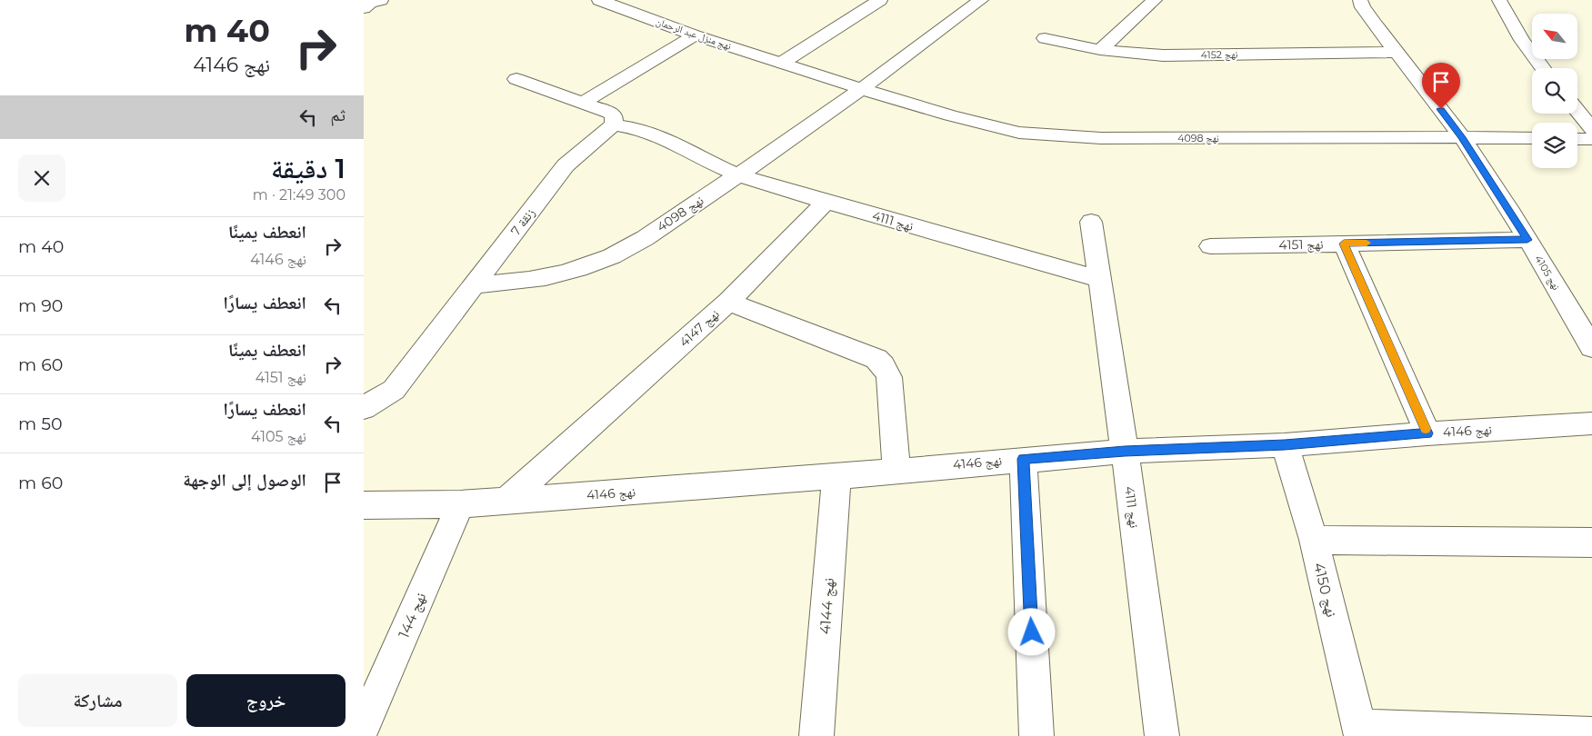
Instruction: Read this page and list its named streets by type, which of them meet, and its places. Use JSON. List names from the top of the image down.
{
  "streets": {
    "street": [
      "نهج منزل عبد الرحمان",
      "نهج 4152",
      "نهج 4098",
      "نهج 4111",
      "زنقة 7",
      "نهج 4151",
      "نهج 4105",
      "نهج 4147",
      "نهج 4146",
      "نهج 4150",
      "نهج 4144",
      "نهج 144"
    ]
  },
  "crossings": [
    ["نهج منزل عبد الرحمان", "نهج 4098"],
    ["نهج 4152", "نهج 4105"],
    ["نهج 4098", "نهج 4111"],
    ["نهج 4098", "زنقة 7"],
    ["نهج 4098", "نهج 4105"],
    ["نهج 4111", "زنقة 7"],
    ["نهج 4111", "نهج 4146"],
    ["نهج 4151", "نهج 4105"],
    ["نهج 4147", "نهج 4146"],
    ["نهج 4146", "نهج 4150"],
    ["نهج 4146", "نهج 4144"],
    ["نهج 4146", "نهج 144"]
  ],
  "north": "top left",
  "page": {
    "turn": ["40 m", "نهج 4146"],
    "then": "ثم",
    "heading": ["1 دقيقة", "300 m · 21:49"],
    "list": [
      {
        "name": "انعطف يمينًا",
        "note": "نهج 4146",
        "value": "40 m"
      },
      {
        "name": "انعطف يسارًا",
        "value": "90 m"
      },
      {
        "name": "انعطف يمينًا",
        "note": "نهج 4151",
        "value": "60 m"
      },
      {
        "name": "انعطف يسارًا",
        "note": "نهج 4105",
        "value": "50 m"
      },
      {
        "name": "الوصول إلى الوجهة",
        "value": "60 m"
      }
    ],
    "buttons": ["خروج", "مشاركة"]
  }
}
